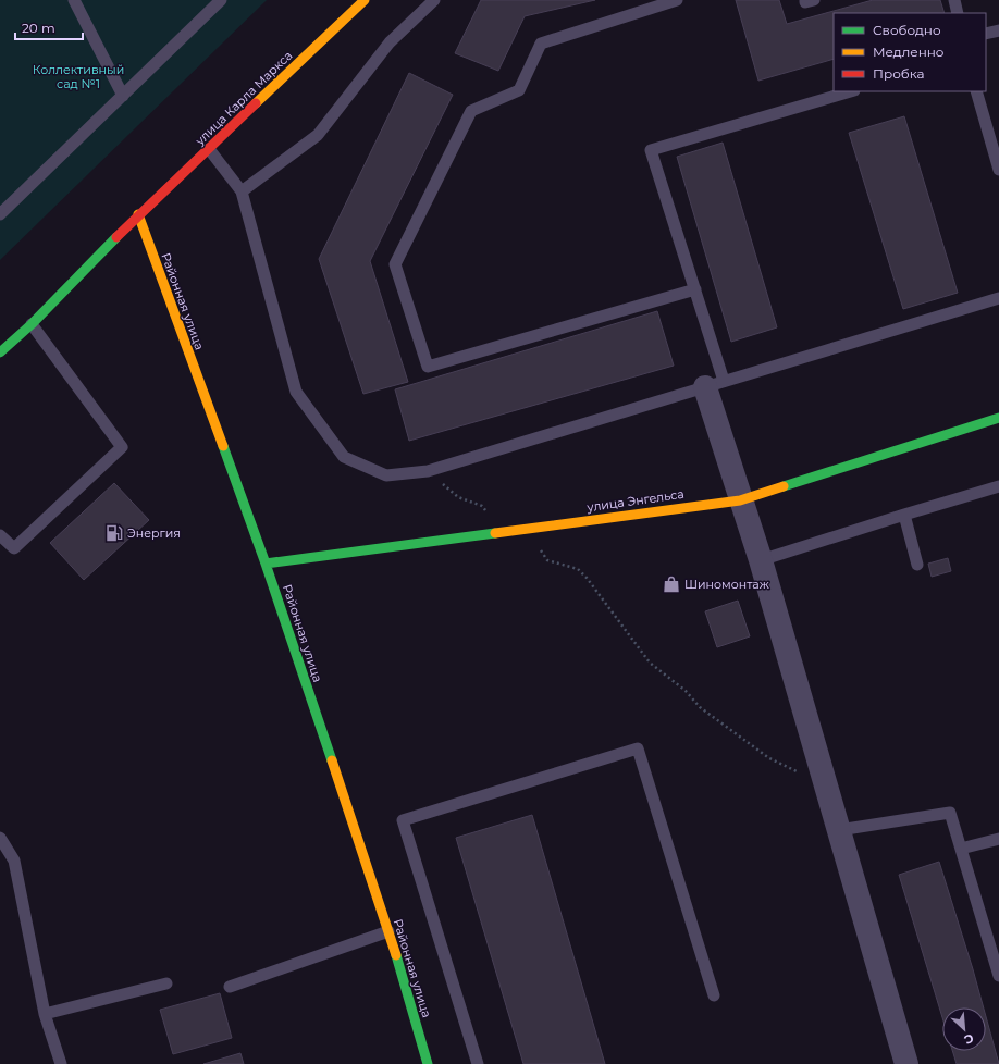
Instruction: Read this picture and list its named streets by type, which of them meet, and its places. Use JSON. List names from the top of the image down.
{
  "streets": {
    "main road": ["улица Карла Маркса", "Районная улица", "улица Энгельса"]
  },
  "crossings": [
    ["улица Карла Маркса", "Районная улица"],
    ["Районная улица", "улица Энгельса"]
  ],
  "parks": ["Коллективный сад №1"],
  "places": {
    "fuel station": ["Энергия"],
    "shop": ["Шиномонтаж"]
  },
  "legend": ["Свободно", "Медленно", "Пробка"],
  "scale_bar": "20 m",
  "north": "bottom right"
}
